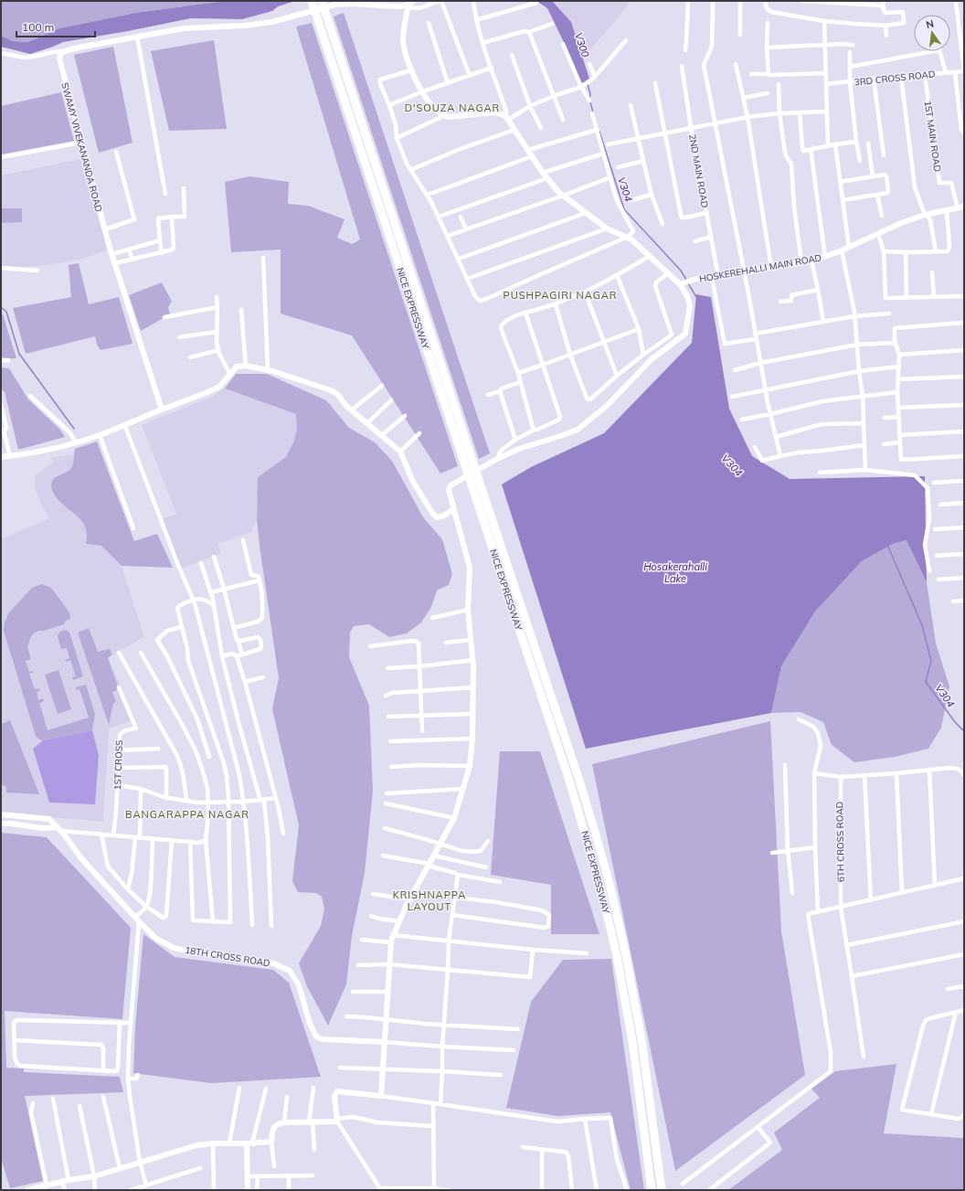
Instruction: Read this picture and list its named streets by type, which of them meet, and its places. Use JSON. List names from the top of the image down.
{
  "streets": {
    "highway": ["NICE EXPRESSWAY"],
    "street": [
      "3RD CROSS ROAD",
      "1ST MAIN ROAD",
      "SWAMY VIVEKANANDA ROAD",
      "2ND MAIN ROAD",
      "HOSKEREHALLI MAIN ROAD",
      "1ST CROSS",
      "6TH CROSS ROAD",
      "18TH CROSS ROAD"
    ]
  },
  "crossings": [
    ["3RD CROSS ROAD", "1ST MAIN ROAD"],
    ["1ST MAIN ROAD", "HOSKEREHALLI MAIN ROAD"],
    ["2ND MAIN ROAD", "HOSKEREHALLI MAIN ROAD"]
  ],
  "districts": [
    "D'SOUZA NAGAR",
    "PUSHPAGIRI NAGAR",
    "BANGARAPPA NAGAR",
    "KRISHNAPPA LAYOUT"
  ],
  "water": ["V300", "V304", "Hosakerahalli Lake"],
  "scale_bar": "100 m",
  "north": "top"
}
